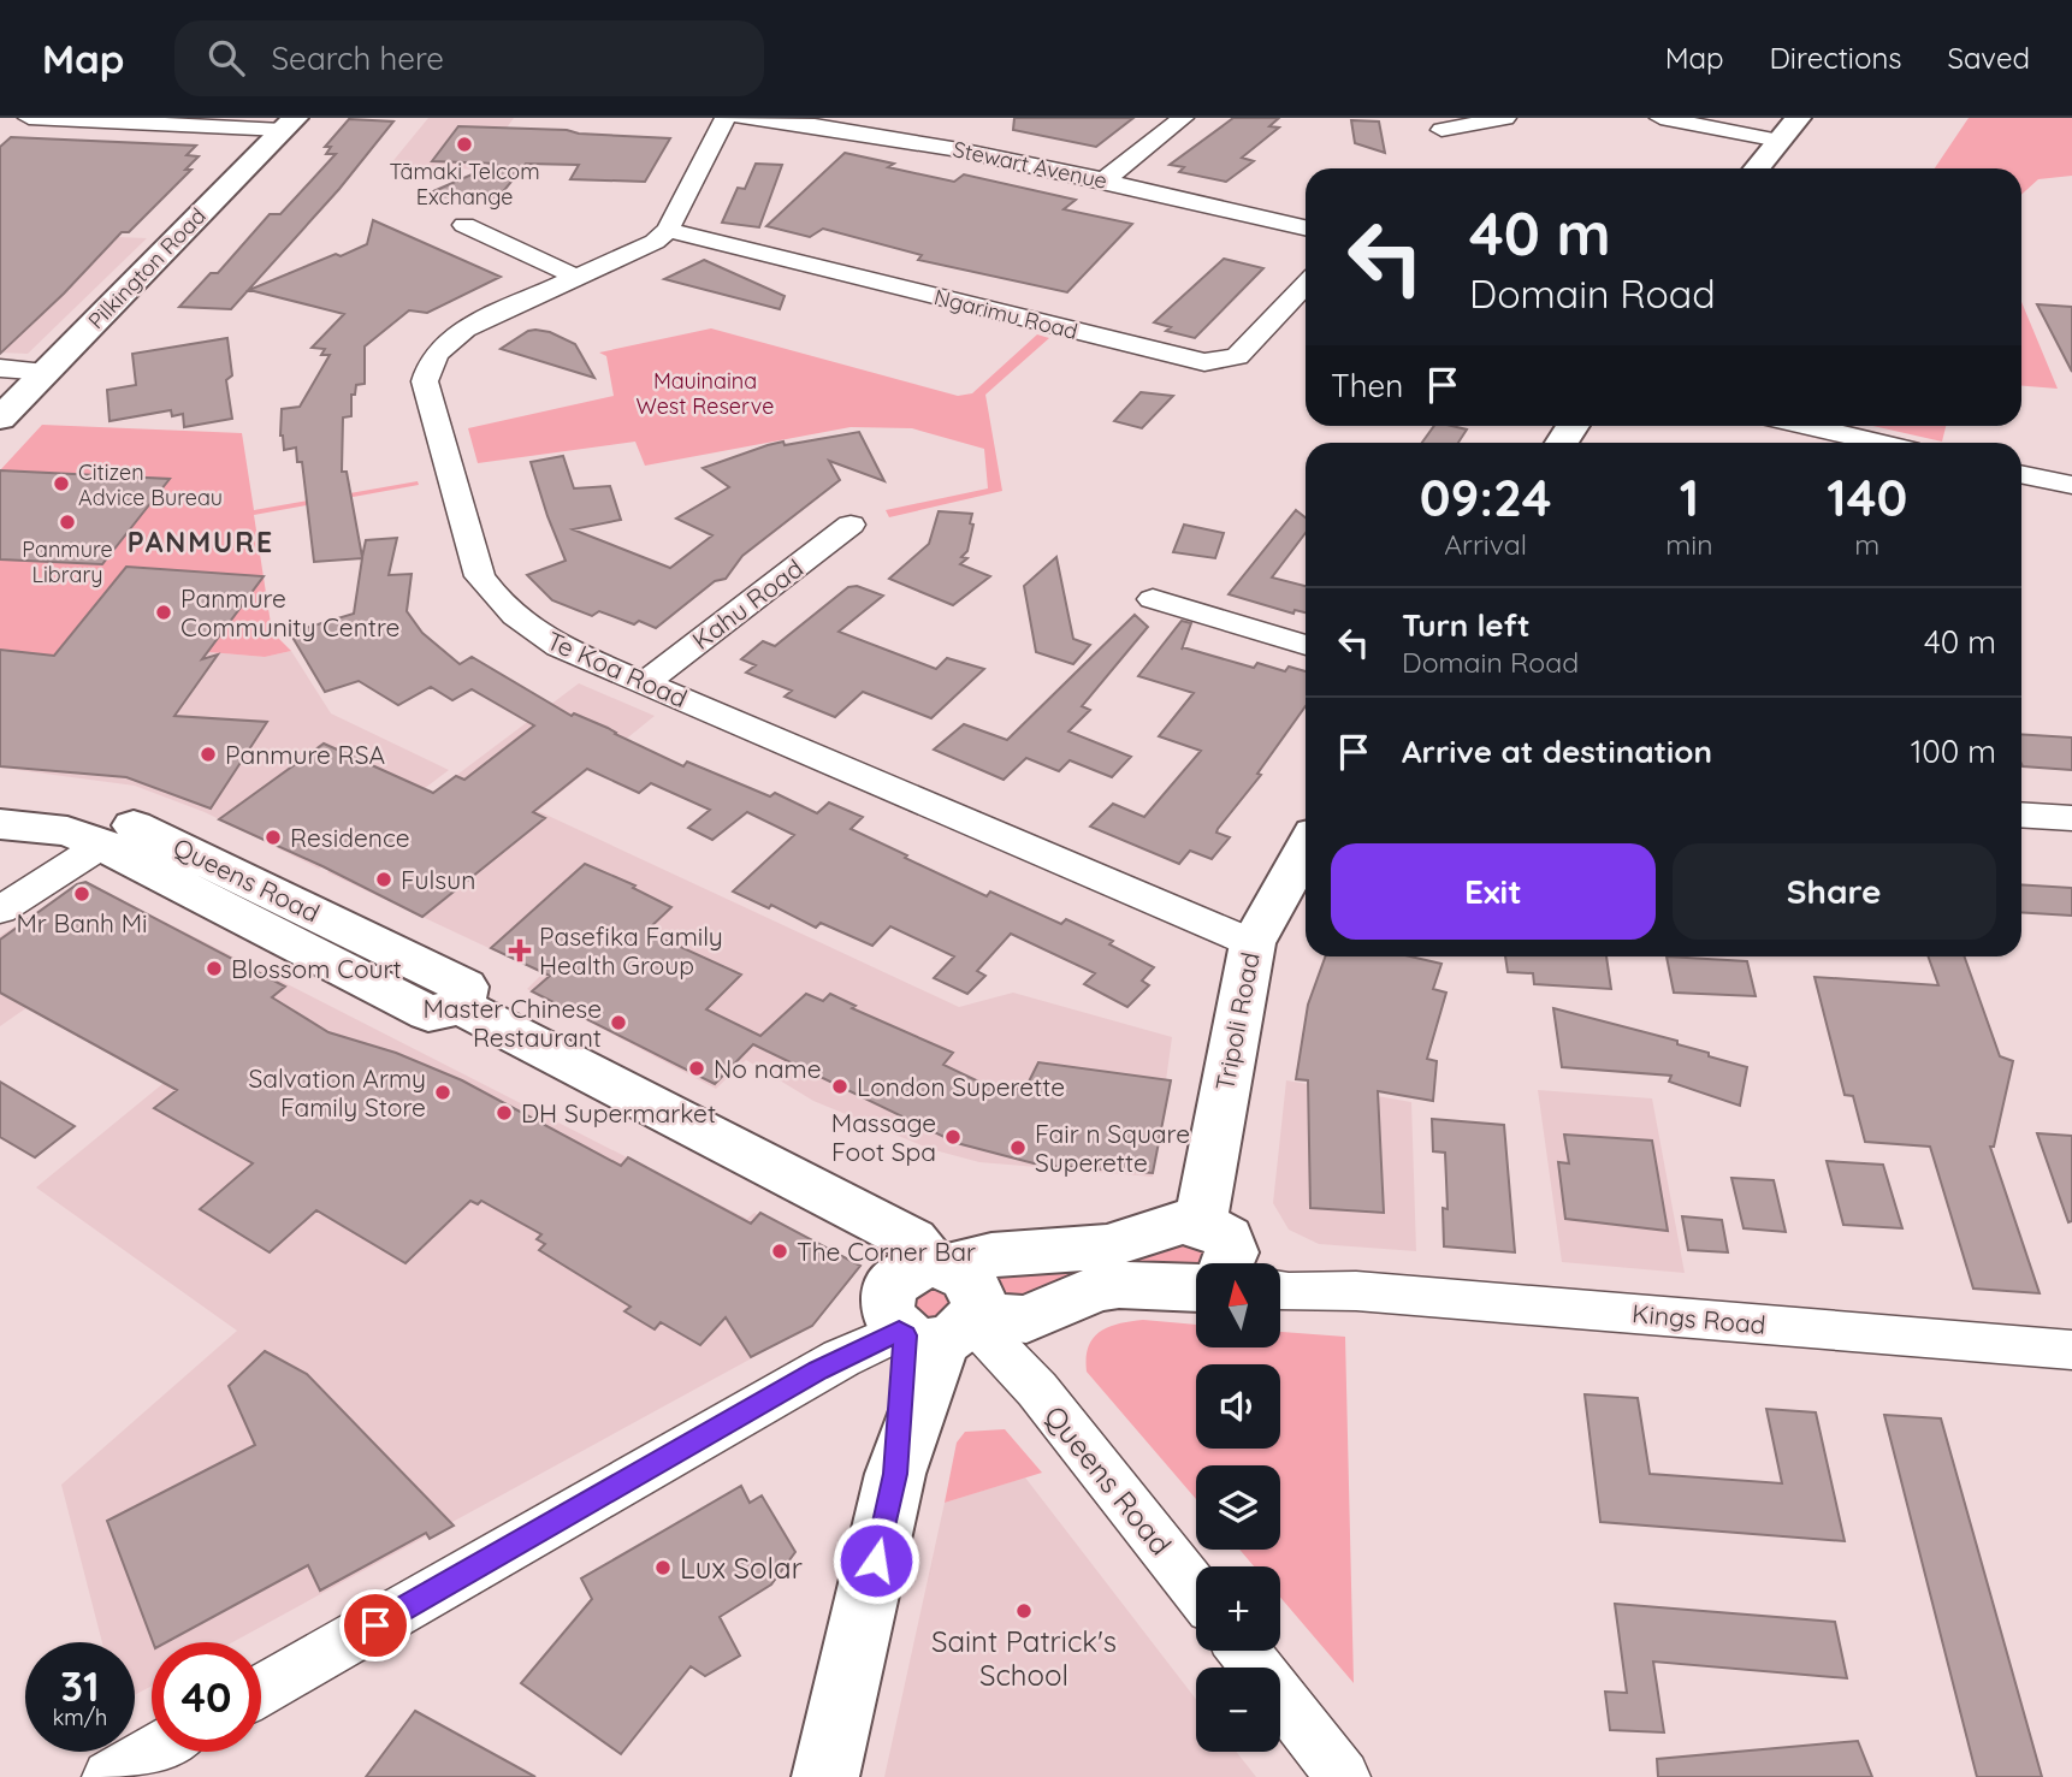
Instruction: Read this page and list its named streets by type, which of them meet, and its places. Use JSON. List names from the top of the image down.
{
  "streets": {
    "street": [
      "Stewart Avenue",
      "Pilkington Road",
      "Ngarimu Road",
      "Kahu Road",
      "Te Koa Road",
      "Queens Road",
      "Tripoli Road",
      "Kings Road"
    ]
  },
  "crossings": [
    ["Ngarimu Road", "Te Koa Road"],
    ["Kahu Road", "Te Koa Road"],
    ["Te Koa Road", "Tripoli Road"],
    ["Queens Road", "Kings Road"]
  ],
  "districts": ["PANMURE"],
  "parks": ["Mauinaina West Reserve"],
  "places": {
    "other": [
      "Tāmaki Telcom Exchange",
      "Citizen Advice Bureau",
      "Panmure Library",
      "Panmure Community Centre",
      "Panmure RSA",
      "Residence",
      "Fulsun",
      "Mr Banh Mi",
      "Blossom Court",
      "Master Chinese Restaurant",
      "No name",
      "London Superette",
      "Salvation Army Family Store",
      "DH Supermarket",
      "Massage Foot Spa",
      "Fair n Square Superette",
      "The Corner Bar",
      "Lux Solar",
      "Saint Patrick's School"
    ],
    "health": ["Pasefika Family Health Group"]
  },
  "north": "top",
  "page": {
    "header": "Map",
    "search": "Search here",
    "nav": ["Map", "Directions", "Saved"],
    "turn": ["40 m", "Domain Road"],
    "then": "Then",
    "eta": [
      "09:24",
      "Arrival",
      "1",
      "min",
      "140",
      "m"
    ],
    "list": [
      {
        "name": "Turn left",
        "note": "Domain Road",
        "value": "40 m"
      },
      {
        "name": "Arrive at destination",
        "value": "100 m"
      }
    ],
    "buttons": ["Exit", "Share"],
    "map_buttons": ["+", "−"],
    "speed": "31 km/h",
    "limit": "40"
  }
}
